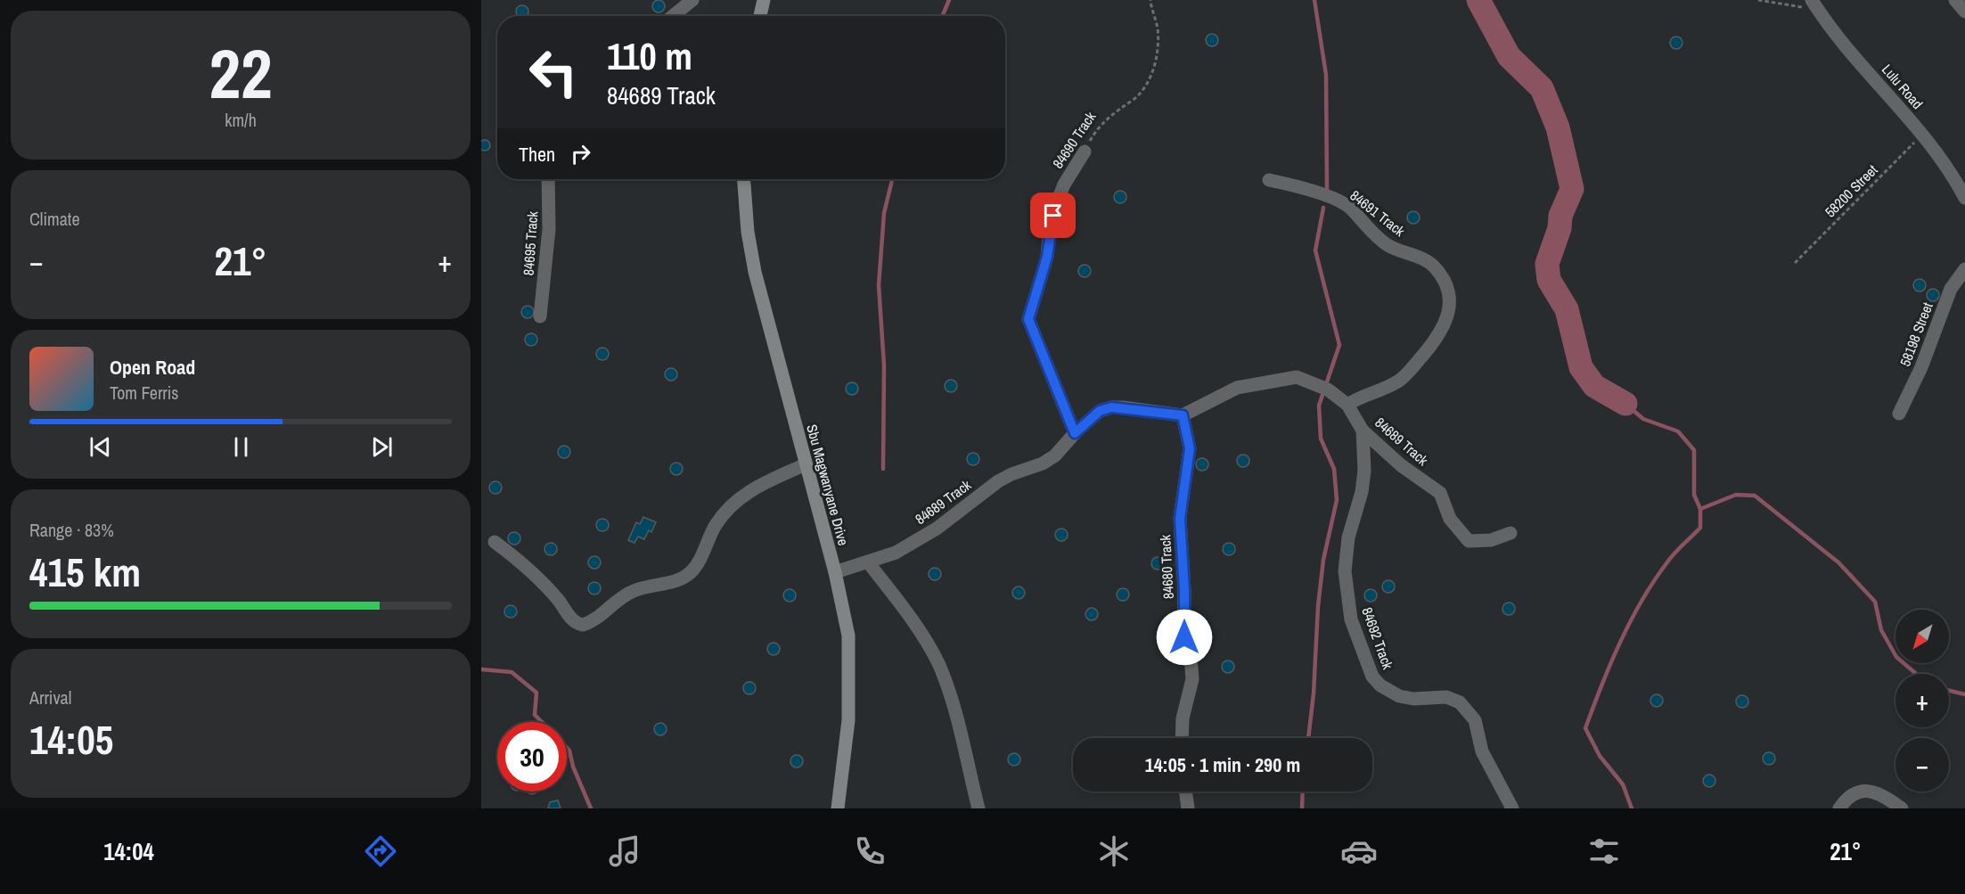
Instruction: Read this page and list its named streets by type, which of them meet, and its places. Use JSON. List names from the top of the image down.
{
  "streets": {
    "main road": ["Sbu Magwanyane Drive"],
    "street": [
      "Lulu Road",
      "84690 Track",
      "84691 Track",
      "84695 Track",
      "58198 Street",
      "84689 Track",
      "84680 Track",
      "84692 Track"
    ],
    "path": ["58200 Street"]
  },
  "crossings": [
    ["Lulu Road", "58200 Street"],
    ["84690 Track", "84689 Track"],
    ["84691 Track", "84689 Track"],
    ["84689 Track", "Sbu Magwanyane Drive"],
    ["84689 Track", "84680 Track"],
    ["84689 Track", "84692 Track"]
  ],
  "north": "bottom left",
  "page": {
    "tile": [
      ["22", "km/h"],
      "Climate",
      ["Range · 83%", "415 km"],
      ["Arrival", "14:05"]
    ],
    "turn": ["110 m", "84689 Track"],
    "then": "Then",
    "heat": ["−", "21°", "+"],
    "song": ["Open Road", "Tom Ferris"],
    "map_buttons": ["+", "−"],
    "limit": "30",
    "trip": "14:05 · 1 min · 290 m",
    "tabs": ["14:04", "21°"]
  }
}
